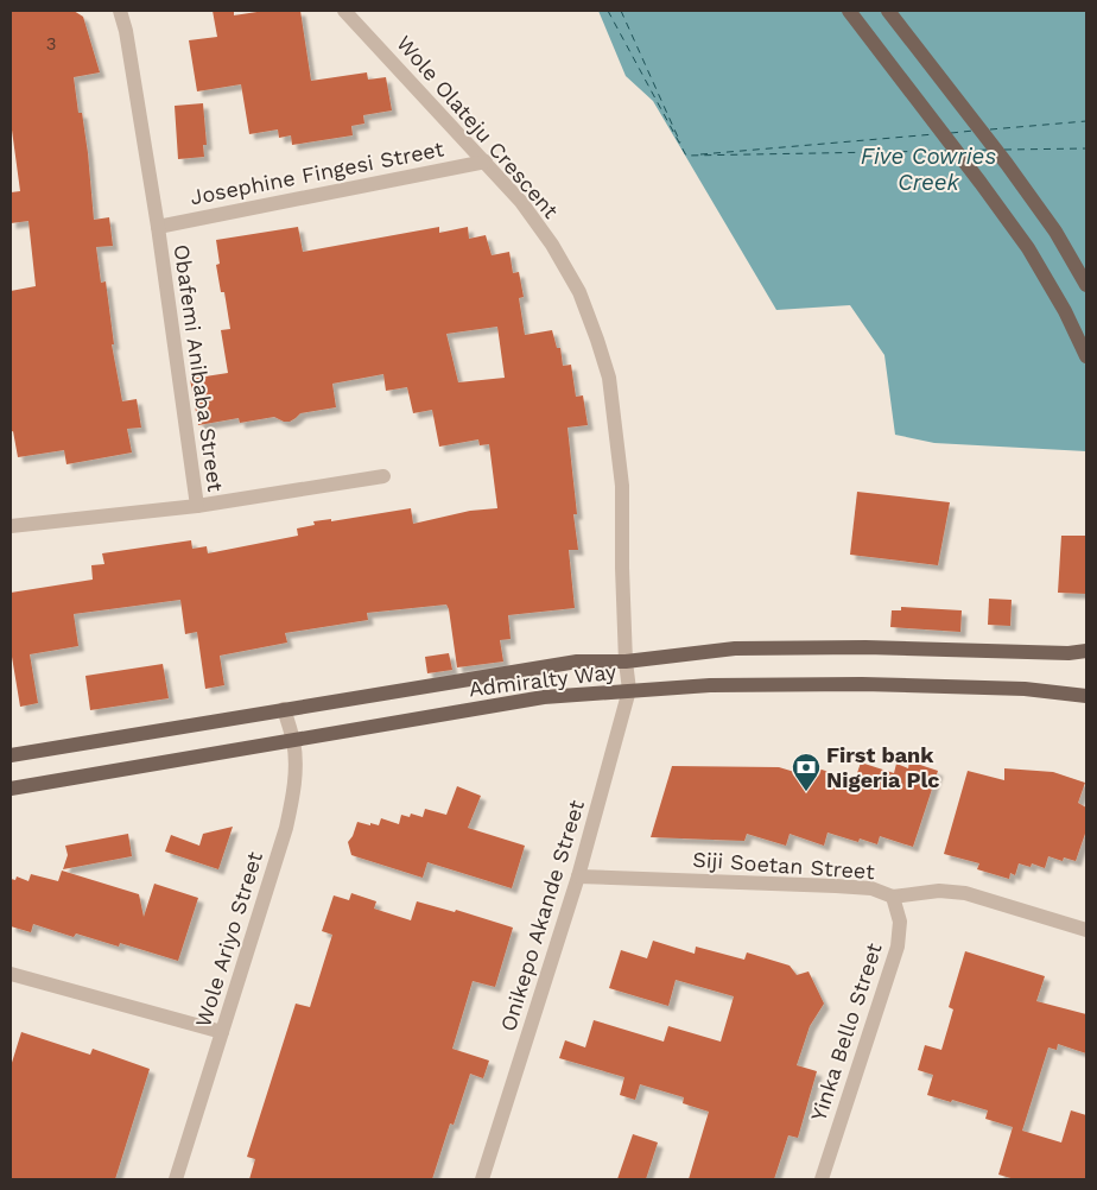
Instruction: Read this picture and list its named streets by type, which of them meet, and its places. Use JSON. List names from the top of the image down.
{
  "streets": {
    "main road": ["Admiralty Way"],
    "street": [
      "Wole Olateju Crescent",
      "Josephine Fingesi Street",
      "Obafemi Anibaba Street",
      "Siji Soetan Street",
      "Onikepo Akande Street",
      "Wole Ariyo Street",
      "Yinka Bello Street"
    ]
  },
  "crossings": [
    ["Wole Olateju Crescent", "Josephine Fingesi Street"],
    ["Wole Olateju Crescent", "Admiralty Way"],
    ["Wole Olateju Crescent", "Onikepo Akande Street"],
    ["Josephine Fingesi Street", "Obafemi Anibaba Street"],
    ["Admiralty Way", "Onikepo Akande Street"],
    ["Admiralty Way", "Wole Ariyo Street"],
    ["Siji Soetan Street", "Onikepo Akande Street"],
    ["Siji Soetan Street", "Yinka Bello Street"]
  ],
  "water": ["Five Cowries Creek"],
  "places": {
    "bank": ["First bank Nigeria Plc"]
  },
  "house_numbers": ["3"]
}
